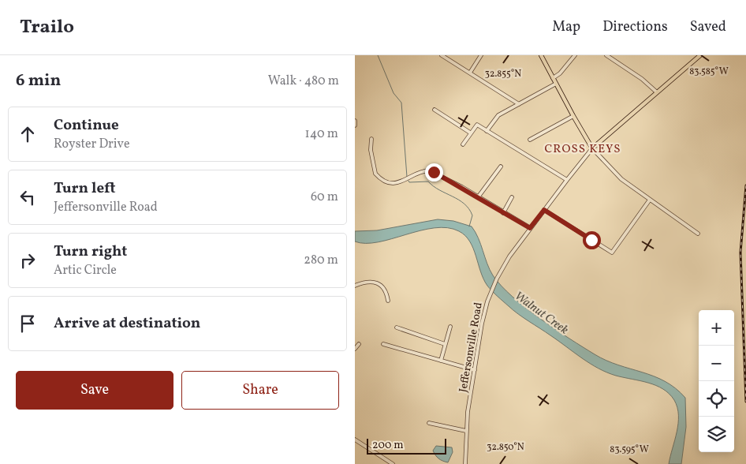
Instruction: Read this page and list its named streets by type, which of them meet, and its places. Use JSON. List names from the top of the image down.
{
  "streets": {
    "main road": ["Jeffersonville Road"]
  },
  "districts": ["CROSS KEYS"],
  "water": ["Walnut Creek"],
  "scale_bar": "200 m",
  "page": {
    "header": "Trailo",
    "nav": ["Map", "Directions", "Saved"],
    "heading": ["6 min", "Walk · 480 m"],
    "list": [
      ["Continue", "Royster Drive", "140 m"],
      ["Turn left", "Jeffersonville Road", "60 m"],
      ["Turn right", "Artic Circle", "280 m"],
      "Arrive at destination"
    ],
    "map_buttons": ["+", "−"],
    "buttons": ["Save", "Share"],
    "scale": "200 m"
  },
  "coordinates": [
    "83.585°W",
    "32.855°N",
    "32.850°N",
    "83.595°W"
  ]
}
